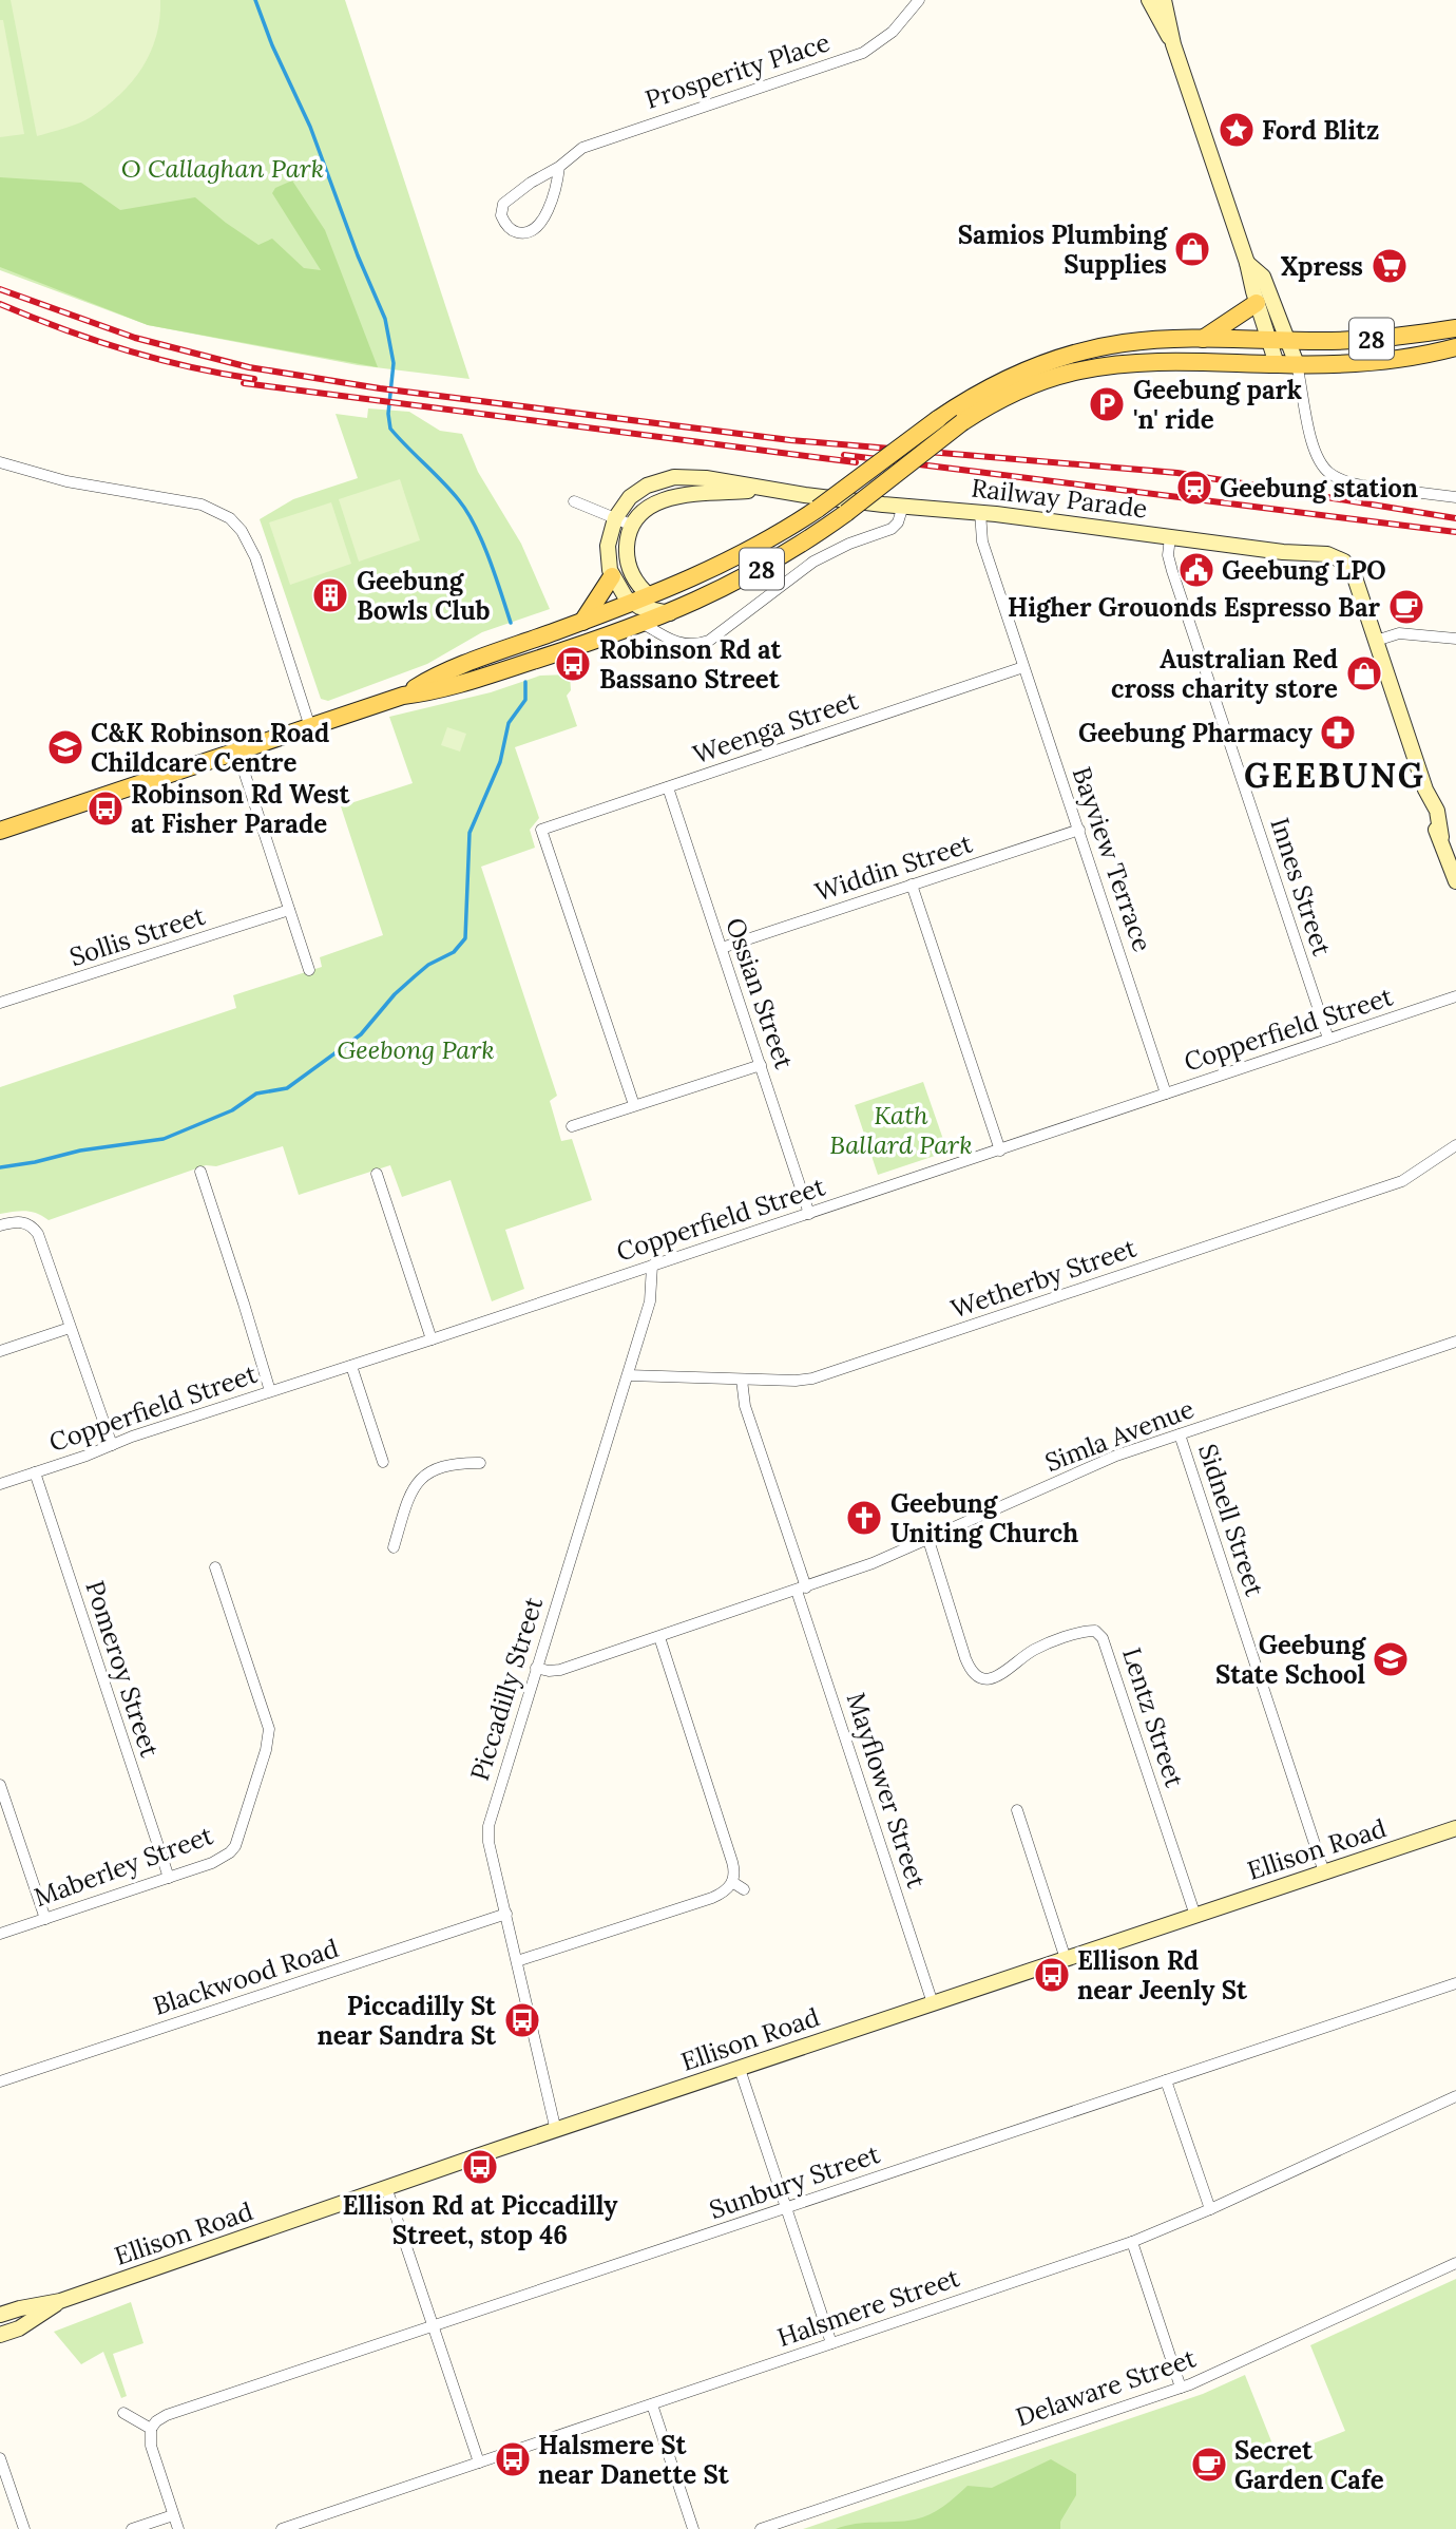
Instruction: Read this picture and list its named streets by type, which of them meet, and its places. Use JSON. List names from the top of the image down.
{
  "streets": {
    "main road": ["28", "Railway Parade", "Ellison Road"],
    "street": [
      "Prosperity Place",
      "Weenga Street",
      "Bayview Terrace",
      "Widdin Street",
      "Innes Street",
      "Sollis Street",
      "Ossian Street",
      "Copperfield Street",
      "Wetherby Street",
      "Simla Avenue",
      "Sidnell Street",
      "Pomeroy Street",
      "Piccadilly Street",
      "Lentz Street",
      "Mayflower Street",
      "Maberley Street",
      "Blackwood Road",
      "Sunbury Street",
      "Halsmere Street",
      "Delaware Street"
    ]
  },
  "crossings": [
    ["Railway Parade", "Bayview Terrace"],
    ["Railway Parade", "Innes Street"],
    ["Weenga Street", "Bayview Terrace"],
    ["Weenga Street", "Ossian Street"],
    ["Bayview Terrace", "Widdin Street"],
    ["Bayview Terrace", "Copperfield Street"],
    ["Widdin Street", "Ossian Street"],
    ["Innes Street", "Copperfield Street"],
    ["Ossian Street", "Copperfield Street"],
    ["Copperfield Street", "Pomeroy Street"],
    ["Copperfield Street", "Piccadilly Street"],
    ["Wetherby Street", "Piccadilly Street"],
    ["Wetherby Street", "Mayflower Street"],
    ["Simla Avenue", "Sidnell Street"],
    ["Simla Avenue", "Piccadilly Street"],
    ["Simla Avenue", "Lentz Street"],
    ["Simla Avenue", "Mayflower Street"],
    ["Sidnell Street", "Ellison Road"],
    ["Pomeroy Street", "Maberley Street"],
    ["Piccadilly Street", "Ellison Road"],
    ["Piccadilly Street", "Blackwood Road"],
    ["Lentz Street", "Ellison Road"],
    ["Mayflower Street", "Ellison Road"]
  ],
  "districts": ["GEEBUNG"],
  "parks": ["O Callaghan Park", "Geebong Park", "Kath Ballard Park"],
  "places": {
    "place": ["Ford Blitz"],
    "shop": ["Samios Plumbing Supplies", "Australian Red cross charity store"],
    "supermarket": ["Xpress"],
    "parking": ["Geebung park 'n' ride"],
    "station": ["Geebung station"],
    "public building": ["Geebung LPO"],
    "building": ["Geebung Bowls Club"],
    "cafe": ["Higher Grouonds Espresso Bar", "Secret Garden Cafe"],
    "bus stop": [
      "Robinson Rd at Bassano Street",
      "Robinson Rd West at Fisher Parade",
      "Ellison Rd near Jeenly St",
      "Piccadilly St near Sandra St",
      "Ellison Rd at Piccadilly Street, stop 46",
      "Halsmere St near Danette St"
    ],
    "pharmacy": ["Geebung Pharmacy"],
    "school or university": ["C&K Robinson Road Childcare Centre", "Geebung State School"],
    "church": ["Geebung Uniting Church"]
  }
}
